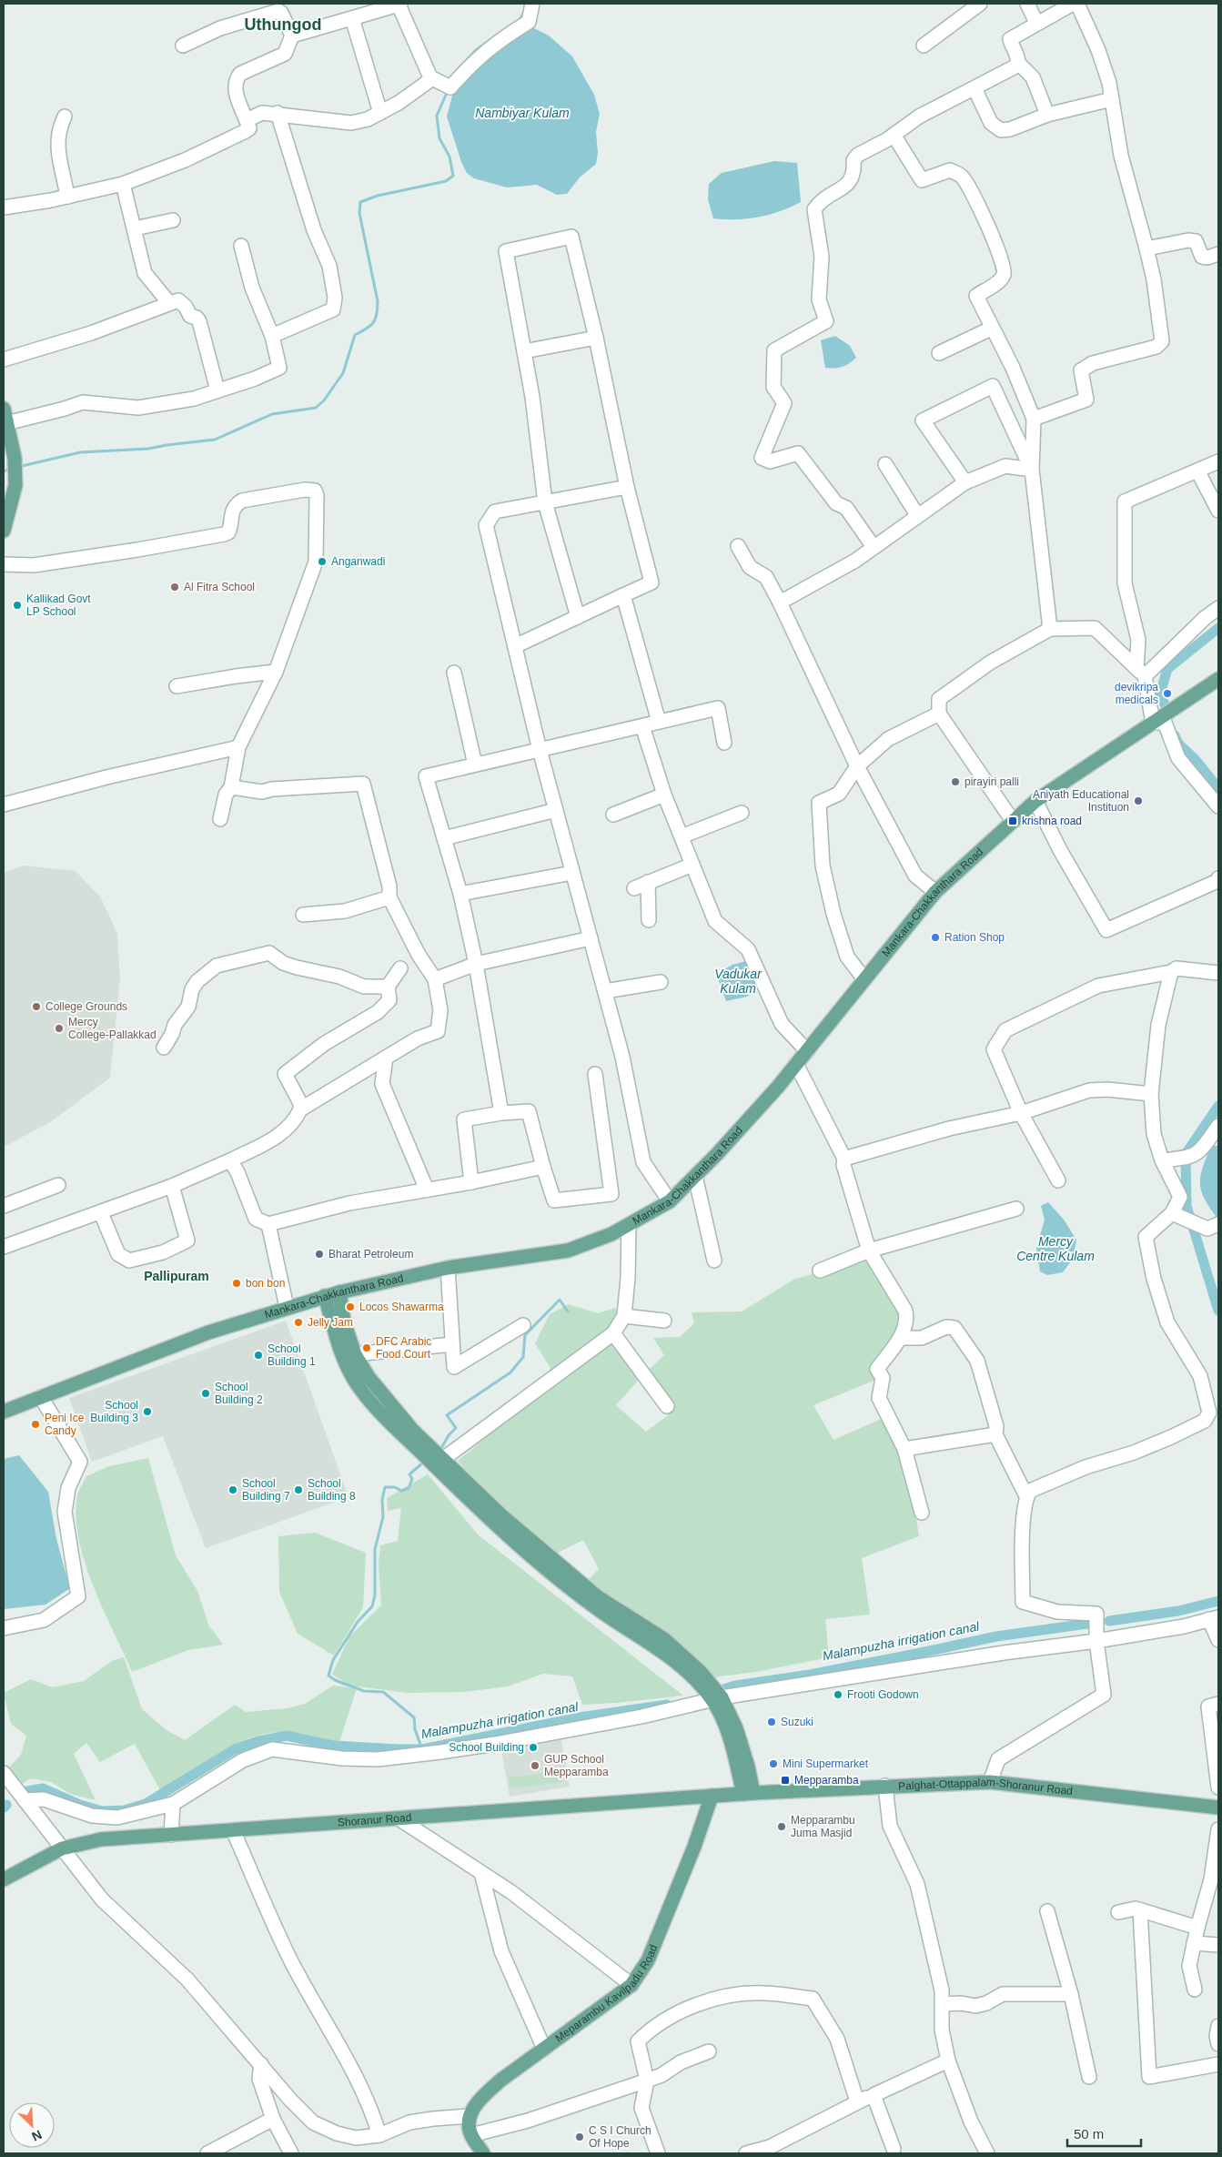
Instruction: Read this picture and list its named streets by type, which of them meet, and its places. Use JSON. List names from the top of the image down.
{
  "streets": {
    "main road": [
      "Mankara-Chakkanthara Road",
      "Palghat-Ottappalam-Shoranur Road",
      "Shoranur Road",
      "Meparambu Kavilpadu Road"
    ]
  },
  "crossings": [
    ["Palghat-Ottappalam-Shoranur Road", "Shoranur Road"],
    ["Shoranur Road", "Meparambu Kavilpadu Road"]
  ],
  "districts": ["Uthungod", "Pallipuram"],
  "water": [
    "Nambiyar Kulam",
    "Vadukar Kulam",
    "Mercy Centre Kulam",
    "Malampuzha irrigation canal"
  ],
  "places": {
    "other": [
      "Anganwadi",
      "Al Fitra School",
      "Kallikad Govt LP School",
      "devikripa medicals",
      "pirayiri palli",
      "Aniyath Educational Instituon",
      "Ration Shop",
      "College Grounds",
      "Mercy College-Pallakkad",
      "Bharat Petroleum",
      "bon bon",
      "Locos Shawarma",
      "Jelly Jam",
      "DFC Arabic Food Court",
      "School Building 1",
      "School Building 2",
      "School Building 3",
      "Peni Ice Candy",
      "School Building 7",
      "School Building 8",
      "Frooti Godown",
      "Suzuki",
      "School Building",
      "Mini Supermarket",
      "GUP School Mepparamba",
      "Mepparambu Juma Masjid",
      "C S I Church Of Hope"
    ],
    "transit": ["krishna road", "Mepparamba"]
  },
  "scale_bar": "50 m",
  "north": "bottom right"
}
